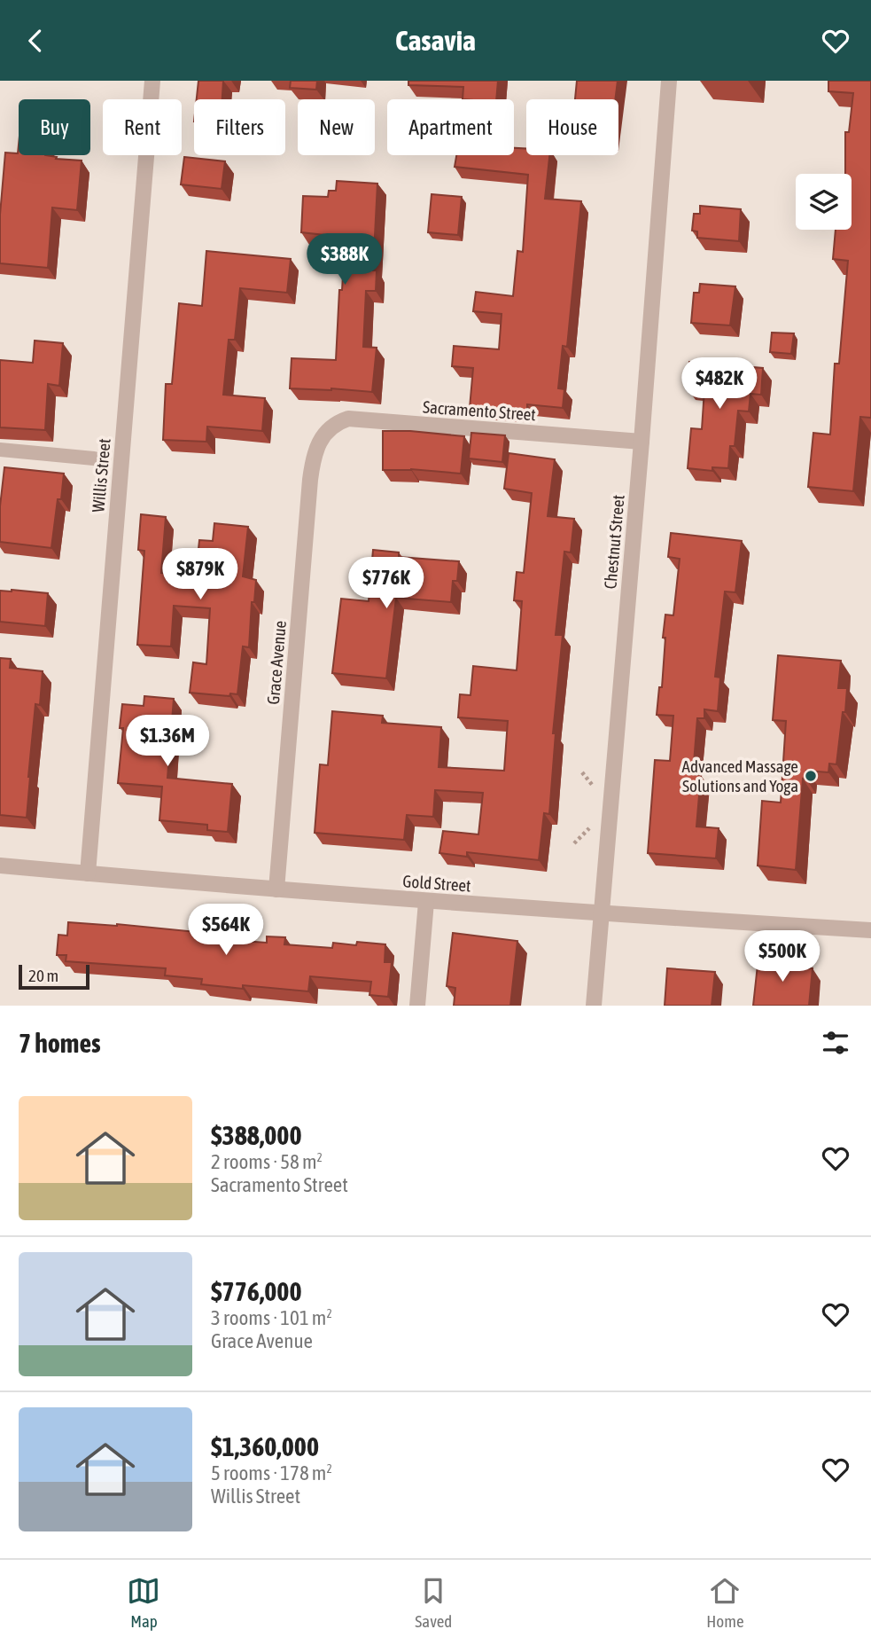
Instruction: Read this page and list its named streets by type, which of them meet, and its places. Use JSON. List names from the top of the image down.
{
  "streets": {
    "street": [
      "Sacramento Street",
      "Willis Street",
      "Chestnut Street",
      "Grace Avenue",
      "Gold Street"
    ]
  },
  "crossings": [
    ["Sacramento Street", "Chestnut Street"],
    ["Sacramento Street", "Grace Avenue"],
    ["Willis Street", "Gold Street"],
    ["Chestnut Street", "Gold Street"],
    ["Grace Avenue", "Gold Street"]
  ],
  "places": ["Advanced Massage Solutions and Yoga"],
  "scale_bar": "20 m",
  "page": {
    "header": "Casavia",
    "chip": [
      "Buy",
      "Rent",
      "Filters",
      "New",
      "Apartment",
      "House"
    ],
    "price": [
      "$388K",
      "$482K",
      "$879K",
      "$776K",
      "$1.36M",
      "$564K",
      "$500K"
    ],
    "scale": "20 m",
    "heading": "7 homes",
    "list": [
      {
        "name": "$388,000",
        "note": "2 rooms · 58 m² · Sacramento Street"
      },
      {
        "name": "$776,000",
        "note": "3 rooms · 101 m² · Grace Avenue"
      },
      {
        "name": "$1,360,000",
        "note": "5 rooms · 178 m² · Willis Street"
      }
    ],
    "tabs": ["Map", "Saved", "Home"]
  }
}
